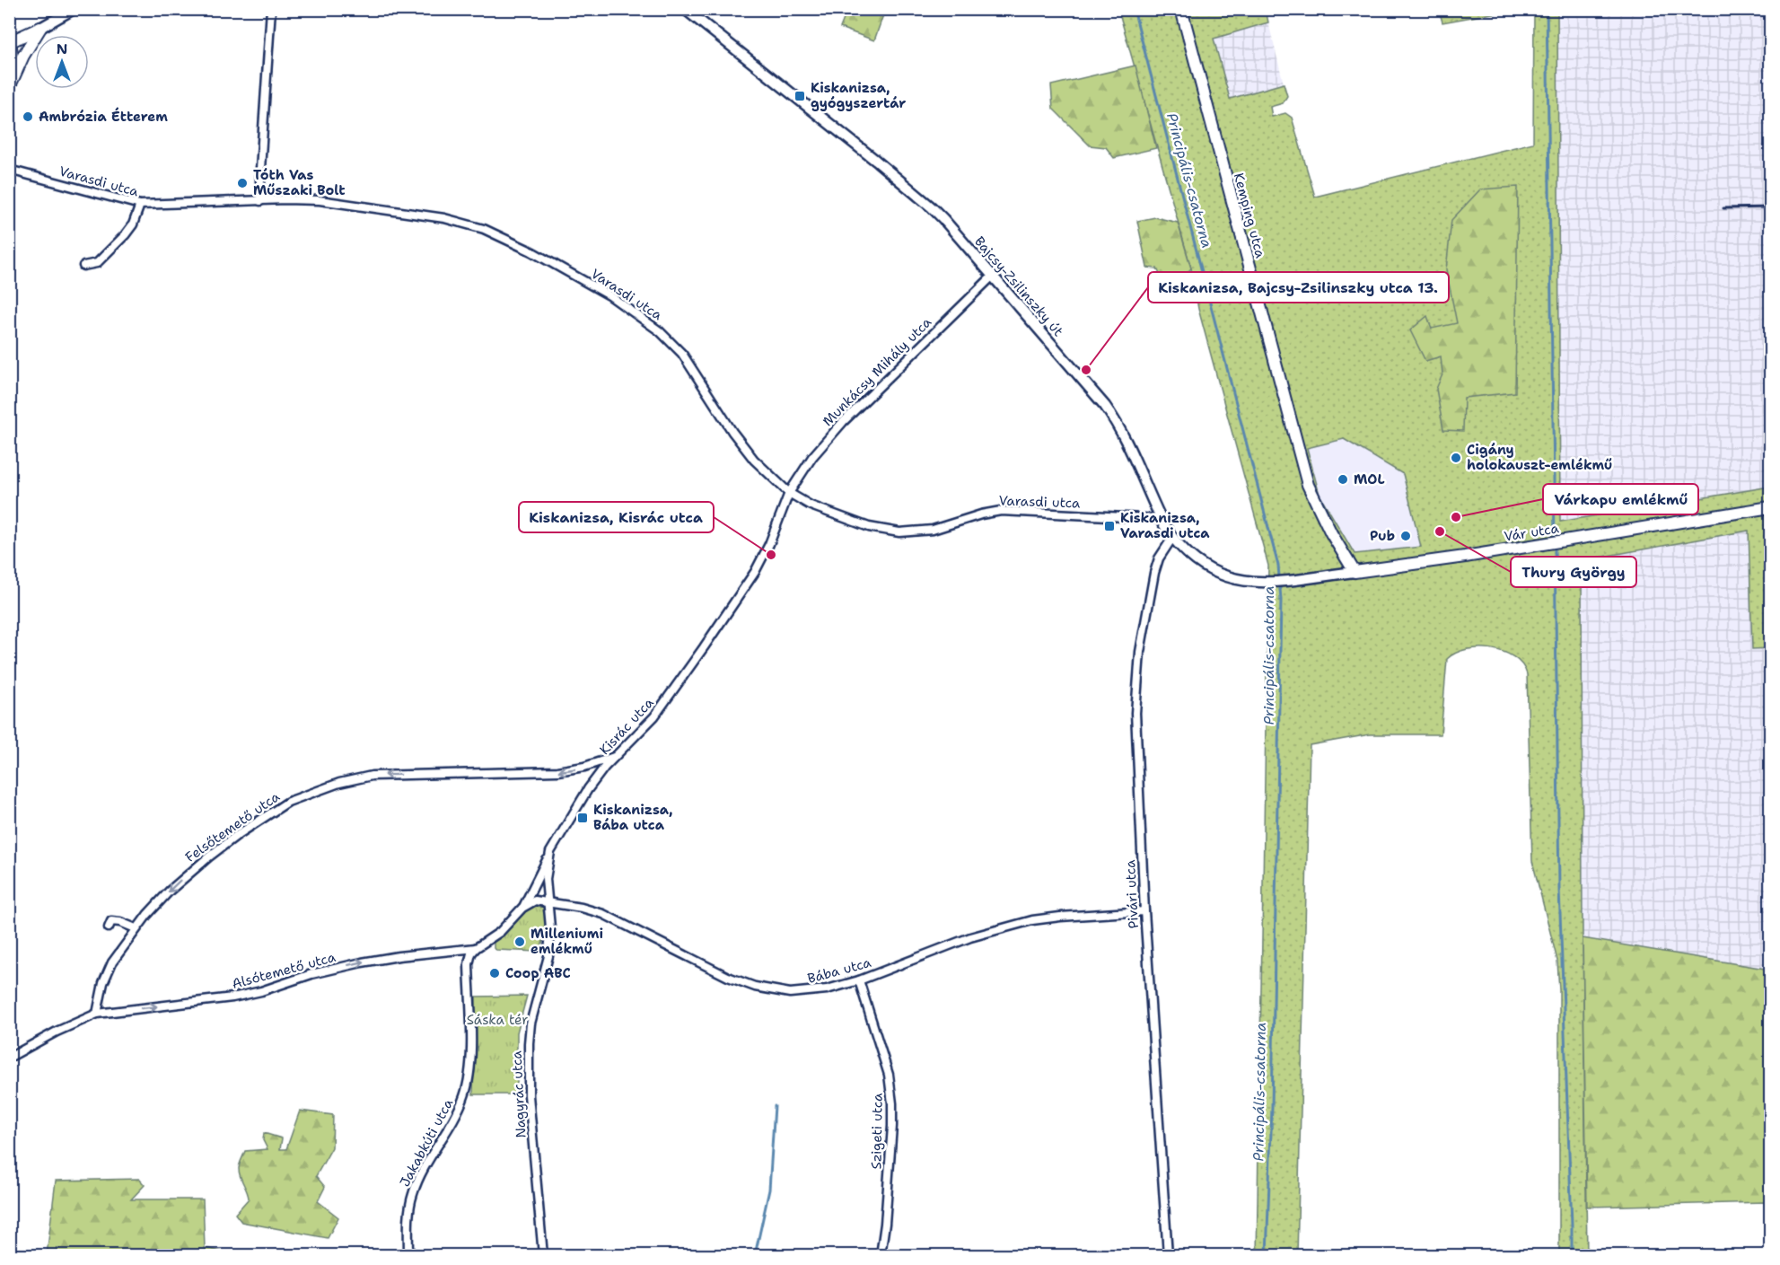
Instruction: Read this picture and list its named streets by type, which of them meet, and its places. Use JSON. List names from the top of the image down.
{
  "streets": {
    "main road": ["Kemping utca", "Vár utca"],
    "street": [
      "Varasdi utca",
      "Bajcsy-Zsilinszky út",
      "Munkácsy Mihály utca",
      "Kisrác utca",
      "Felsőtemető utca",
      "Pivári utca",
      "Alsótemető utca",
      "Bába utca",
      "Nagyrác utca",
      "Szigeti utca",
      "Jakabkúti utca"
    ]
  },
  "crossings": [
    ["Varasdi utca", "Bajcsy-Zsilinszky út"],
    ["Varasdi utca", "Munkácsy Mihály utca"],
    ["Varasdi utca", "Kisrác utca"],
    ["Kemping utca", "Vár utca"],
    ["Bajcsy-Zsilinszky út", "Munkácsy Mihály utca"],
    ["Bajcsy-Zsilinszky út", "Vár utca"],
    ["Bajcsy-Zsilinszky út", "Pivári utca"],
    ["Munkácsy Mihály utca", "Kisrác utca"],
    ["Kisrác utca", "Felsőtemető utca"],
    ["Kisrác utca", "Bába utca"],
    ["Kisrác utca", "Nagyrác utca"],
    ["Felsőtemető utca", "Alsótemető utca"],
    ["Pivári utca", "Bába utca"],
    ["Alsótemető utca", "Jakabkúti utca"],
    ["Bába utca", "Nagyrác utca"],
    ["Bába utca", "Szigeti utca"]
  ],
  "one_way": ["Felsőtemető utca", "Alsótemető utca"],
  "water": ["Principális-csatorna"],
  "parks": ["Sáska tér"],
  "places": {
    "transit": ["Kiskanizsa, gyógyszertár", "Kiskanizsa, Varasdi utca", "Kiskanizsa, Bába utca"],
    "other": [
      "Ambrózia Étterem",
      "Tóth Vas Műszaki Bolt",
      "Kiskanizsa, Bajcsy-Zsilinszky utca 13.",
      "Cigány holokauszt-emlékmű",
      "MOL",
      "Várkapu emlékmű",
      "Thury György",
      "Pub",
      "Kiskanizsa, Kisrác utca",
      "Milleniumi emlékmű",
      "Coop ABC"
    ]
  },
  "north": "top"
}
